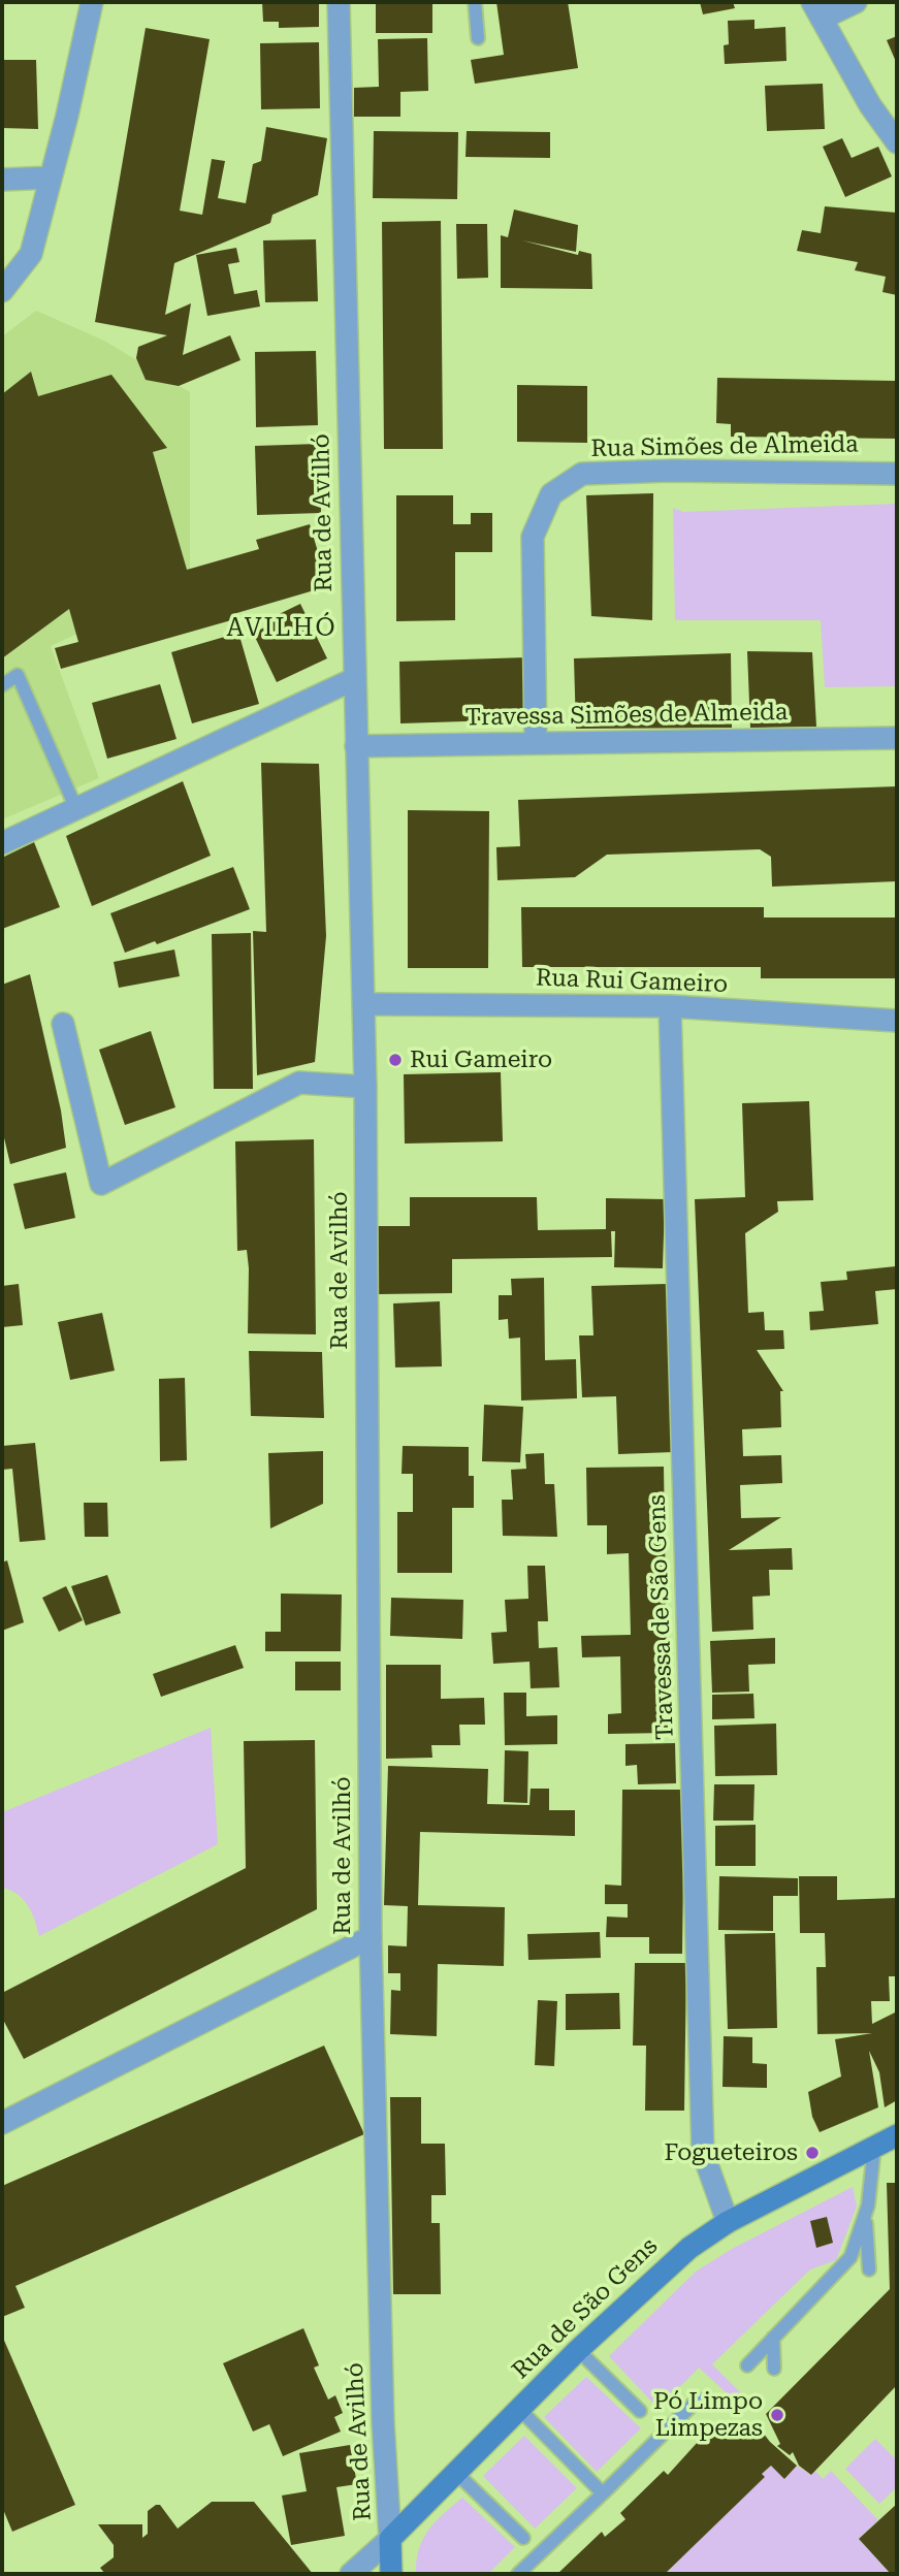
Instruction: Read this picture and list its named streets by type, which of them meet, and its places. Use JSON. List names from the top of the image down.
{
  "streets": {
    "main road": ["Rua de São Gens"],
    "street": [
      "Rua Simões de Almeida",
      "Rua de Avilhó",
      "Travessa Simões de Almeida",
      "Rua Rui Gameiro",
      "Travessa de São Gens"
    ]
  },
  "crossings": [
    ["Rua Simões de Almeida", "Travessa Simões de Almeida"],
    ["Rua de Avilhó", "Travessa Simões de Almeida"],
    ["Rua de Avilhó", "Rua Rui Gameiro"],
    ["Rua de Avilhó", "Rua de São Gens"],
    ["Rua Rui Gameiro", "Travessa de São Gens"],
    ["Travessa de São Gens", "Rua de São Gens"]
  ],
  "districts": ["AVILHÓ"],
  "places": ["Rui Gameiro", "Fogueteiros", "Pó Limpo Limpezas"]
}
